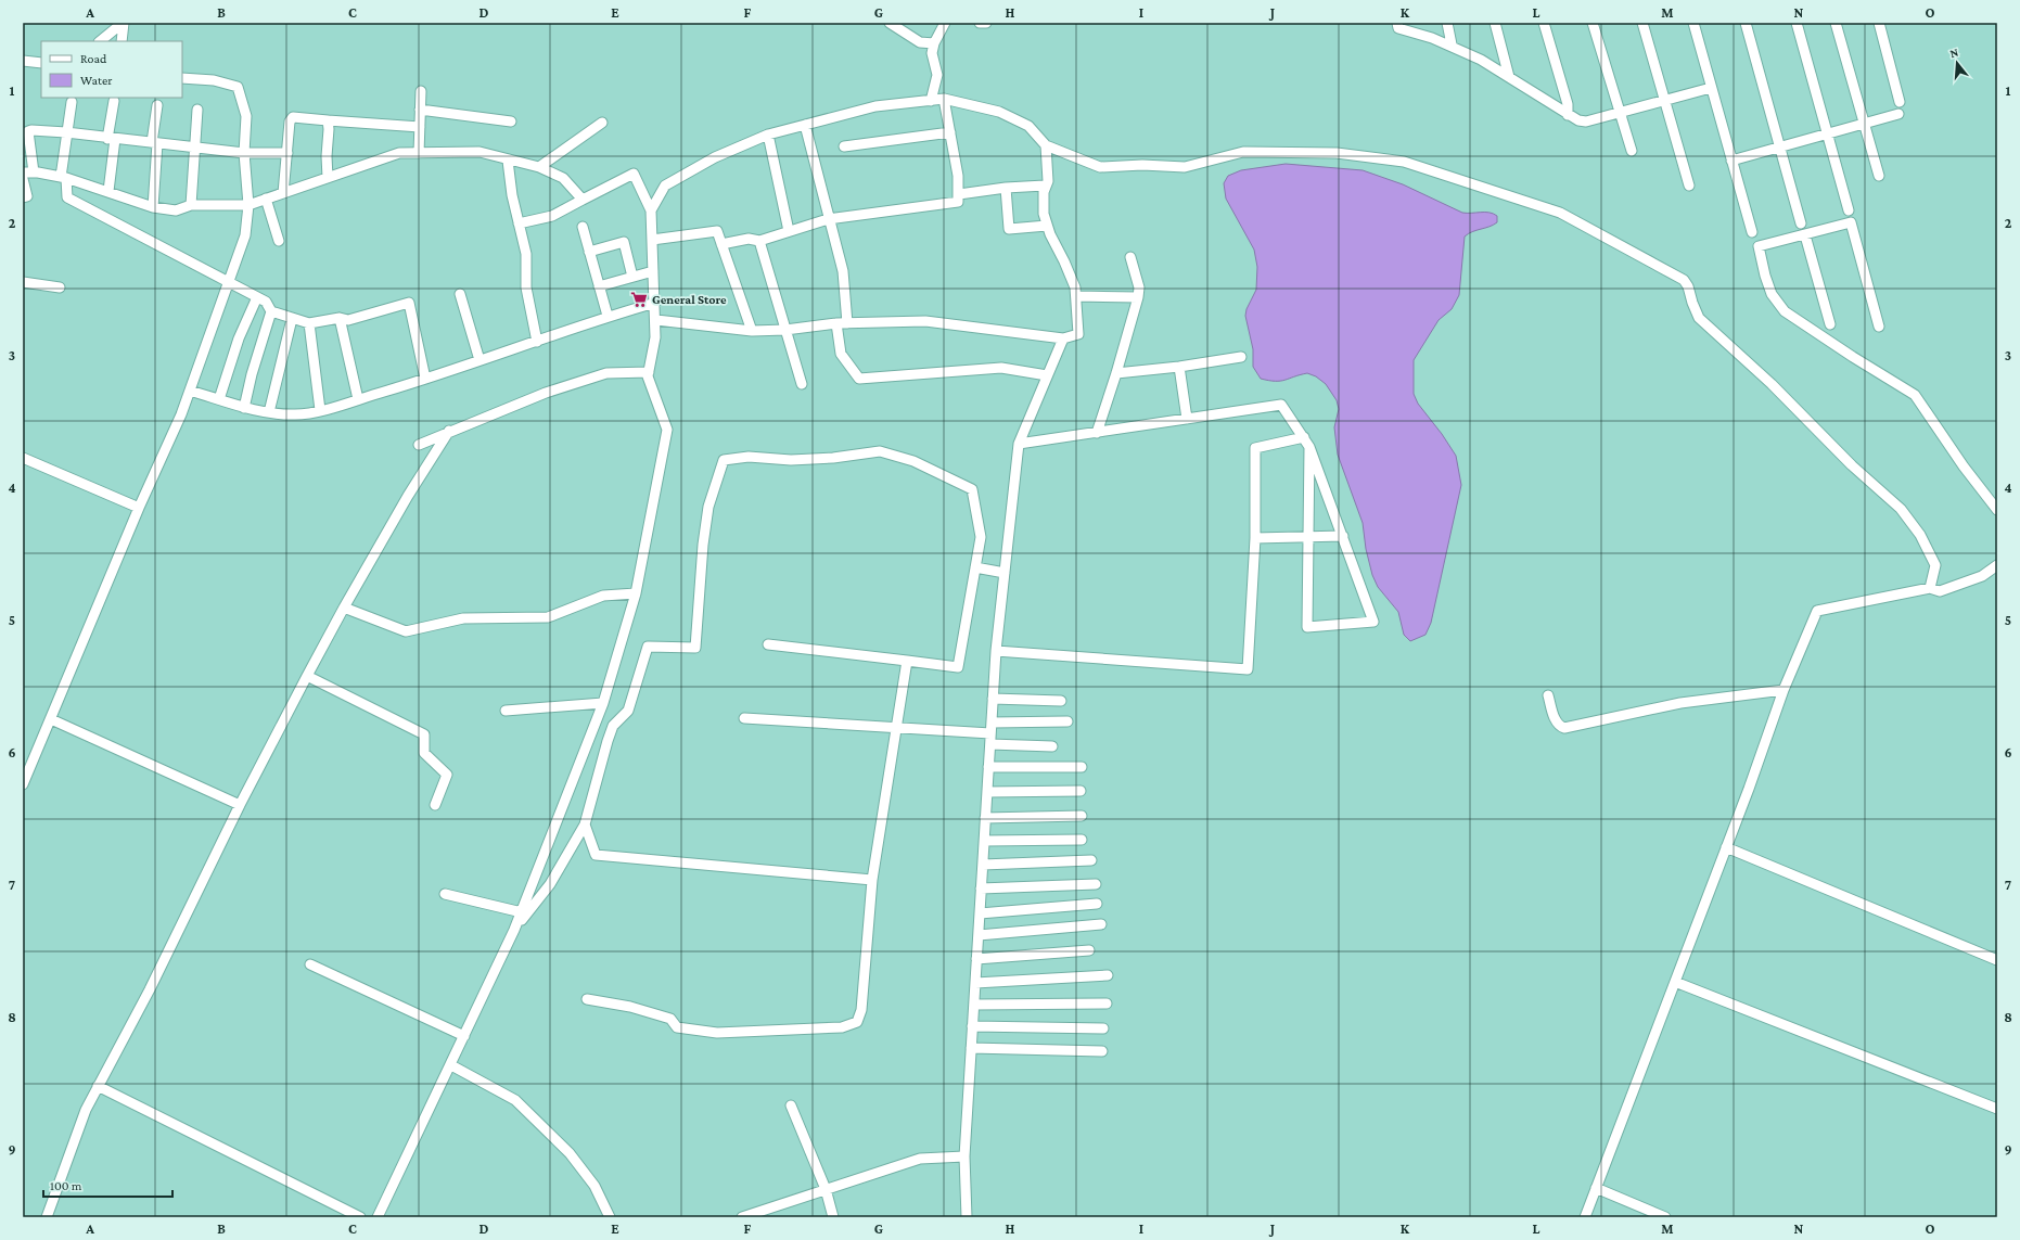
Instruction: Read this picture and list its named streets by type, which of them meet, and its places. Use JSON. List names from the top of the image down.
{
  "places": {
    "supermarket": ["General Store"]
  },
  "legend": ["Road", "Water"],
  "scale_bar": "100 m",
  "north": "top",
  "grid": {
    "columns": [
      "A",
      "B",
      "C",
      "D",
      "E",
      "F",
      "G",
      "H",
      "I",
      "J",
      "K",
      "L",
      "M",
      "N",
      "O"
    ],
    "rows": [
      "1",
      "2",
      "3",
      "4",
      "5",
      "6",
      "7",
      "8",
      "9"
    ]
  }
}
